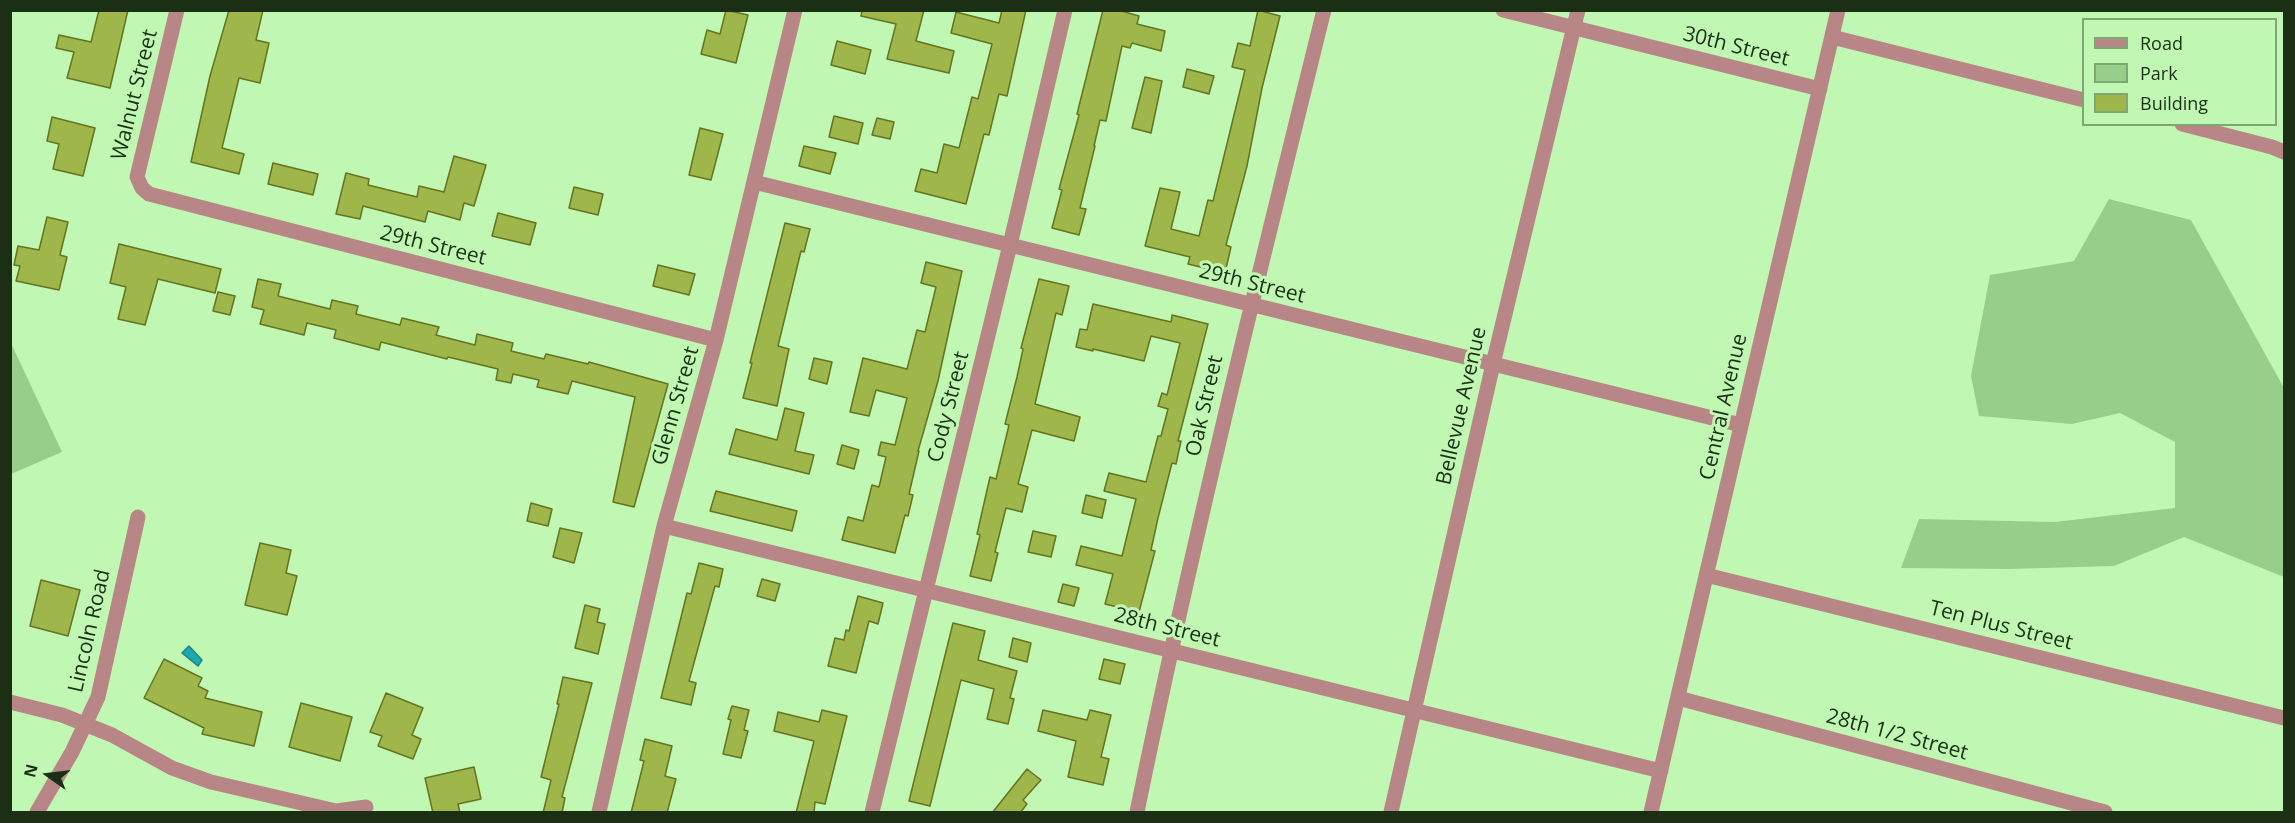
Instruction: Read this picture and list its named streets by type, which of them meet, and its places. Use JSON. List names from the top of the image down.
{
  "streets": {
    "street": [
      "30th Street",
      "Walnut Street",
      "29th Street",
      "Glenn Street",
      "Oak Street",
      "Bellevue Avenue",
      "Cody Street",
      "Central Avenue",
      "Ten Plus Street",
      "28th Street",
      "Lincoln Road",
      "28th 1/2 Street"
    ]
  },
  "crossings": [
    ["30th Street", "Bellevue Avenue"],
    ["30th Street", "Central Avenue"],
    ["Walnut Street", "29th Street"],
    ["29th Street", "Glenn Street"],
    ["29th Street", "Oak Street"],
    ["29th Street", "Bellevue Avenue"],
    ["29th Street", "Cody Street"],
    ["29th Street", "Central Avenue"],
    ["Glenn Street", "28th Street"],
    ["Oak Street", "28th Street"],
    ["Bellevue Avenue", "28th Street"],
    ["Cody Street", "28th Street"],
    ["Central Avenue", "Ten Plus Street"],
    ["Central Avenue", "28th Street"],
    ["Central Avenue", "28th 1/2 Street"]
  ],
  "legend": ["Road", "Park", "Building"],
  "north": "left"
}
